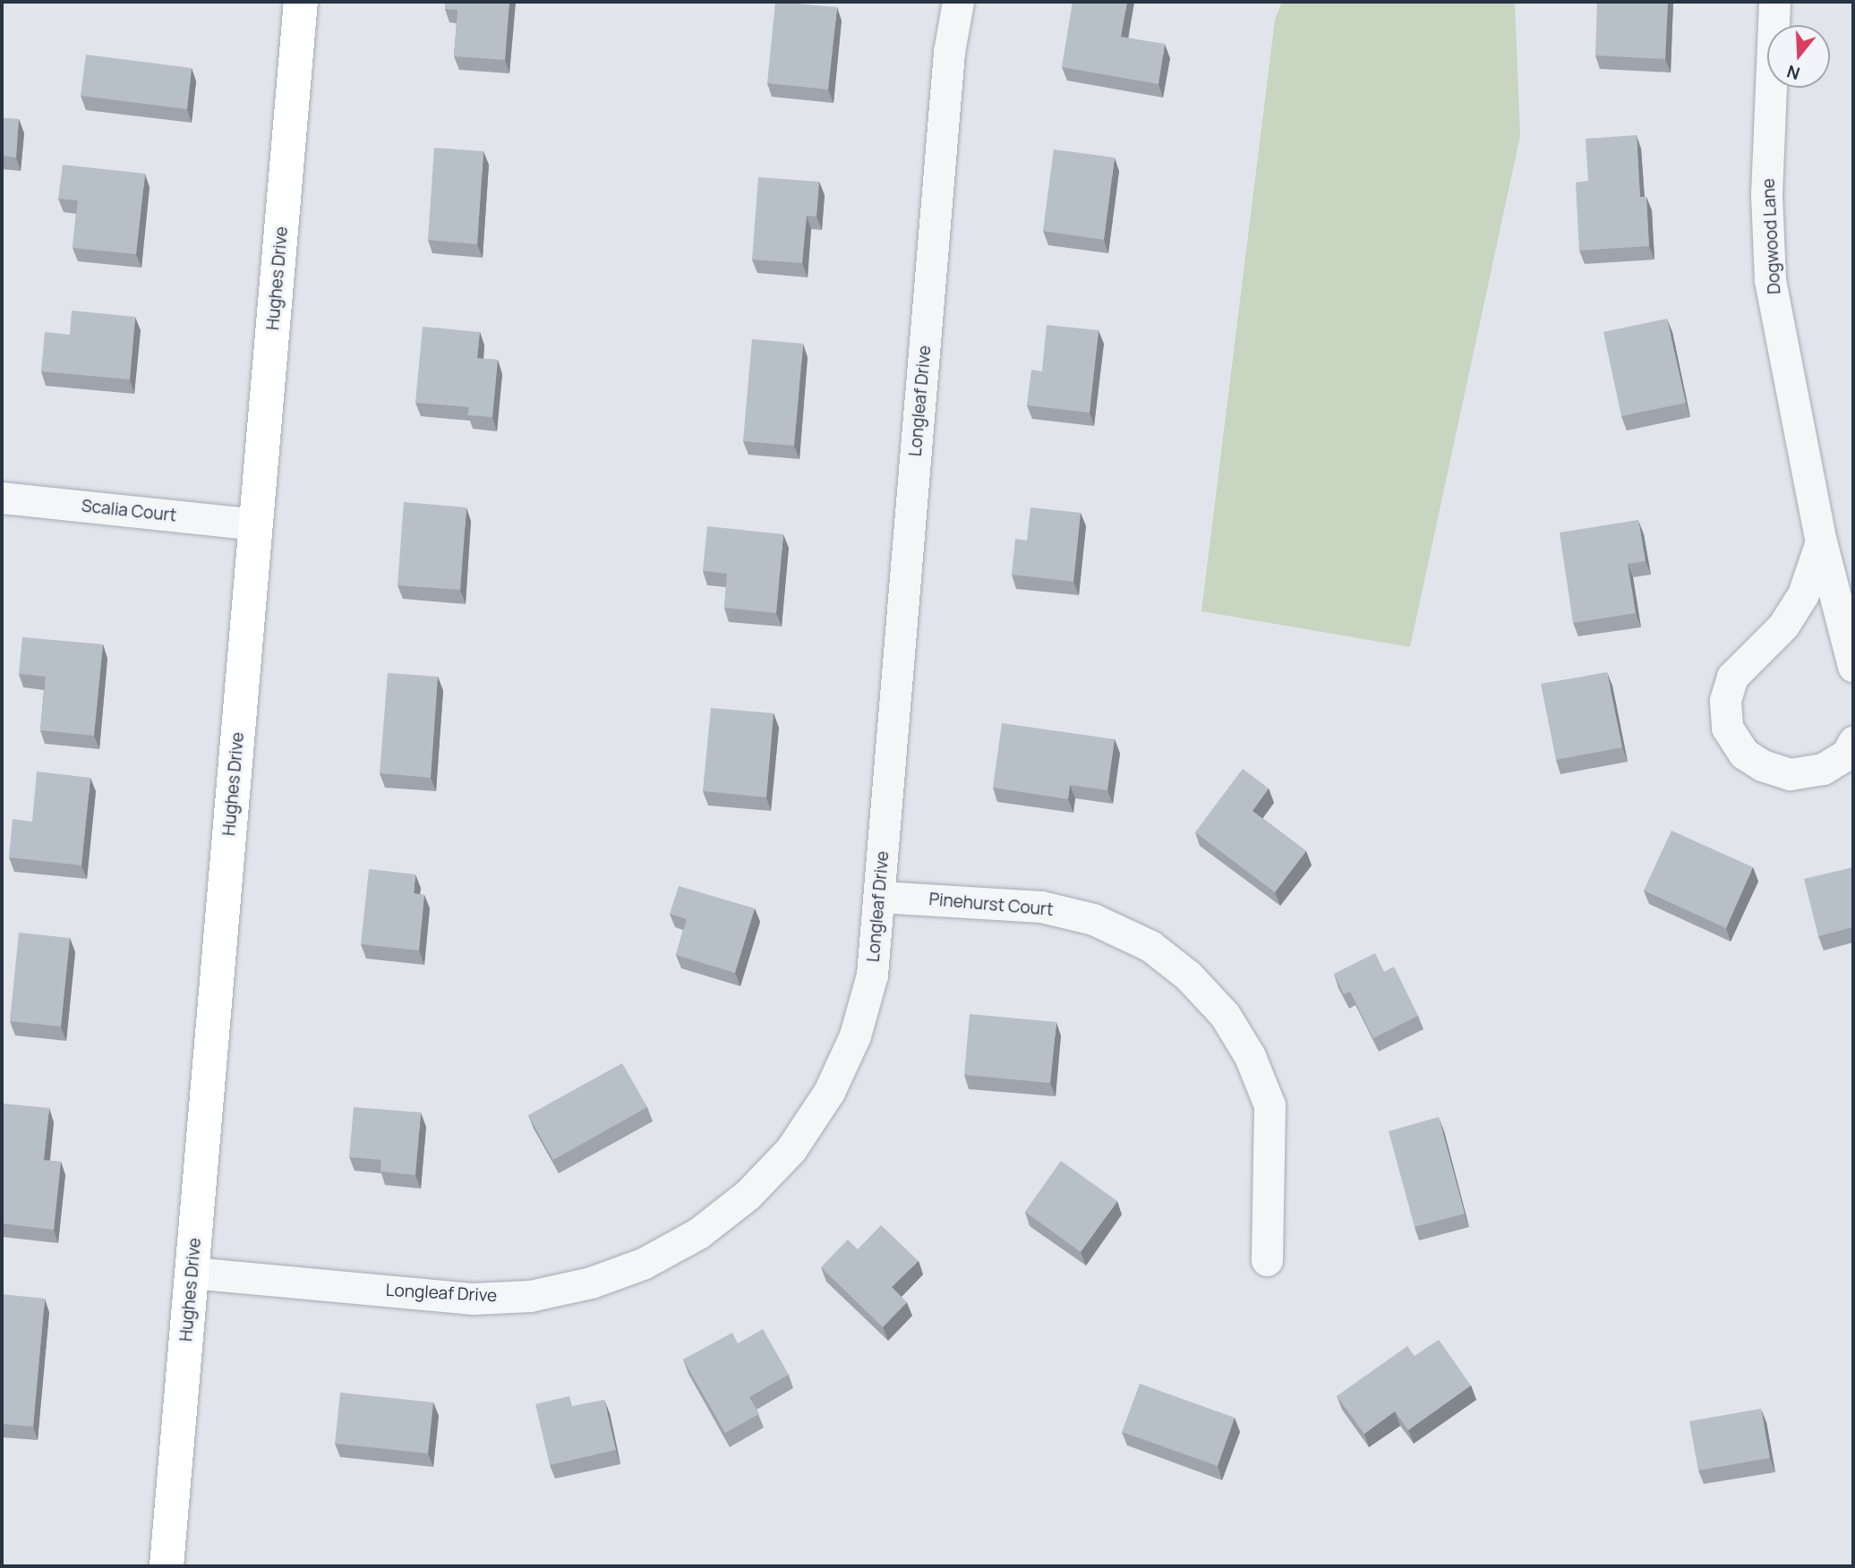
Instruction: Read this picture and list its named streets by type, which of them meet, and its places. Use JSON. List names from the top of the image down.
{
  "streets": {
    "street": [
      "Dogwood Lane",
      "Hughes Drive",
      "Longleaf Drive",
      "Scalia Court",
      "Pinehurst Court"
    ]
  },
  "crossings": [
    ["Hughes Drive", "Longleaf Drive"],
    ["Hughes Drive", "Scalia Court"],
    ["Longleaf Drive", "Pinehurst Court"]
  ],
  "north": "bottom"
}
